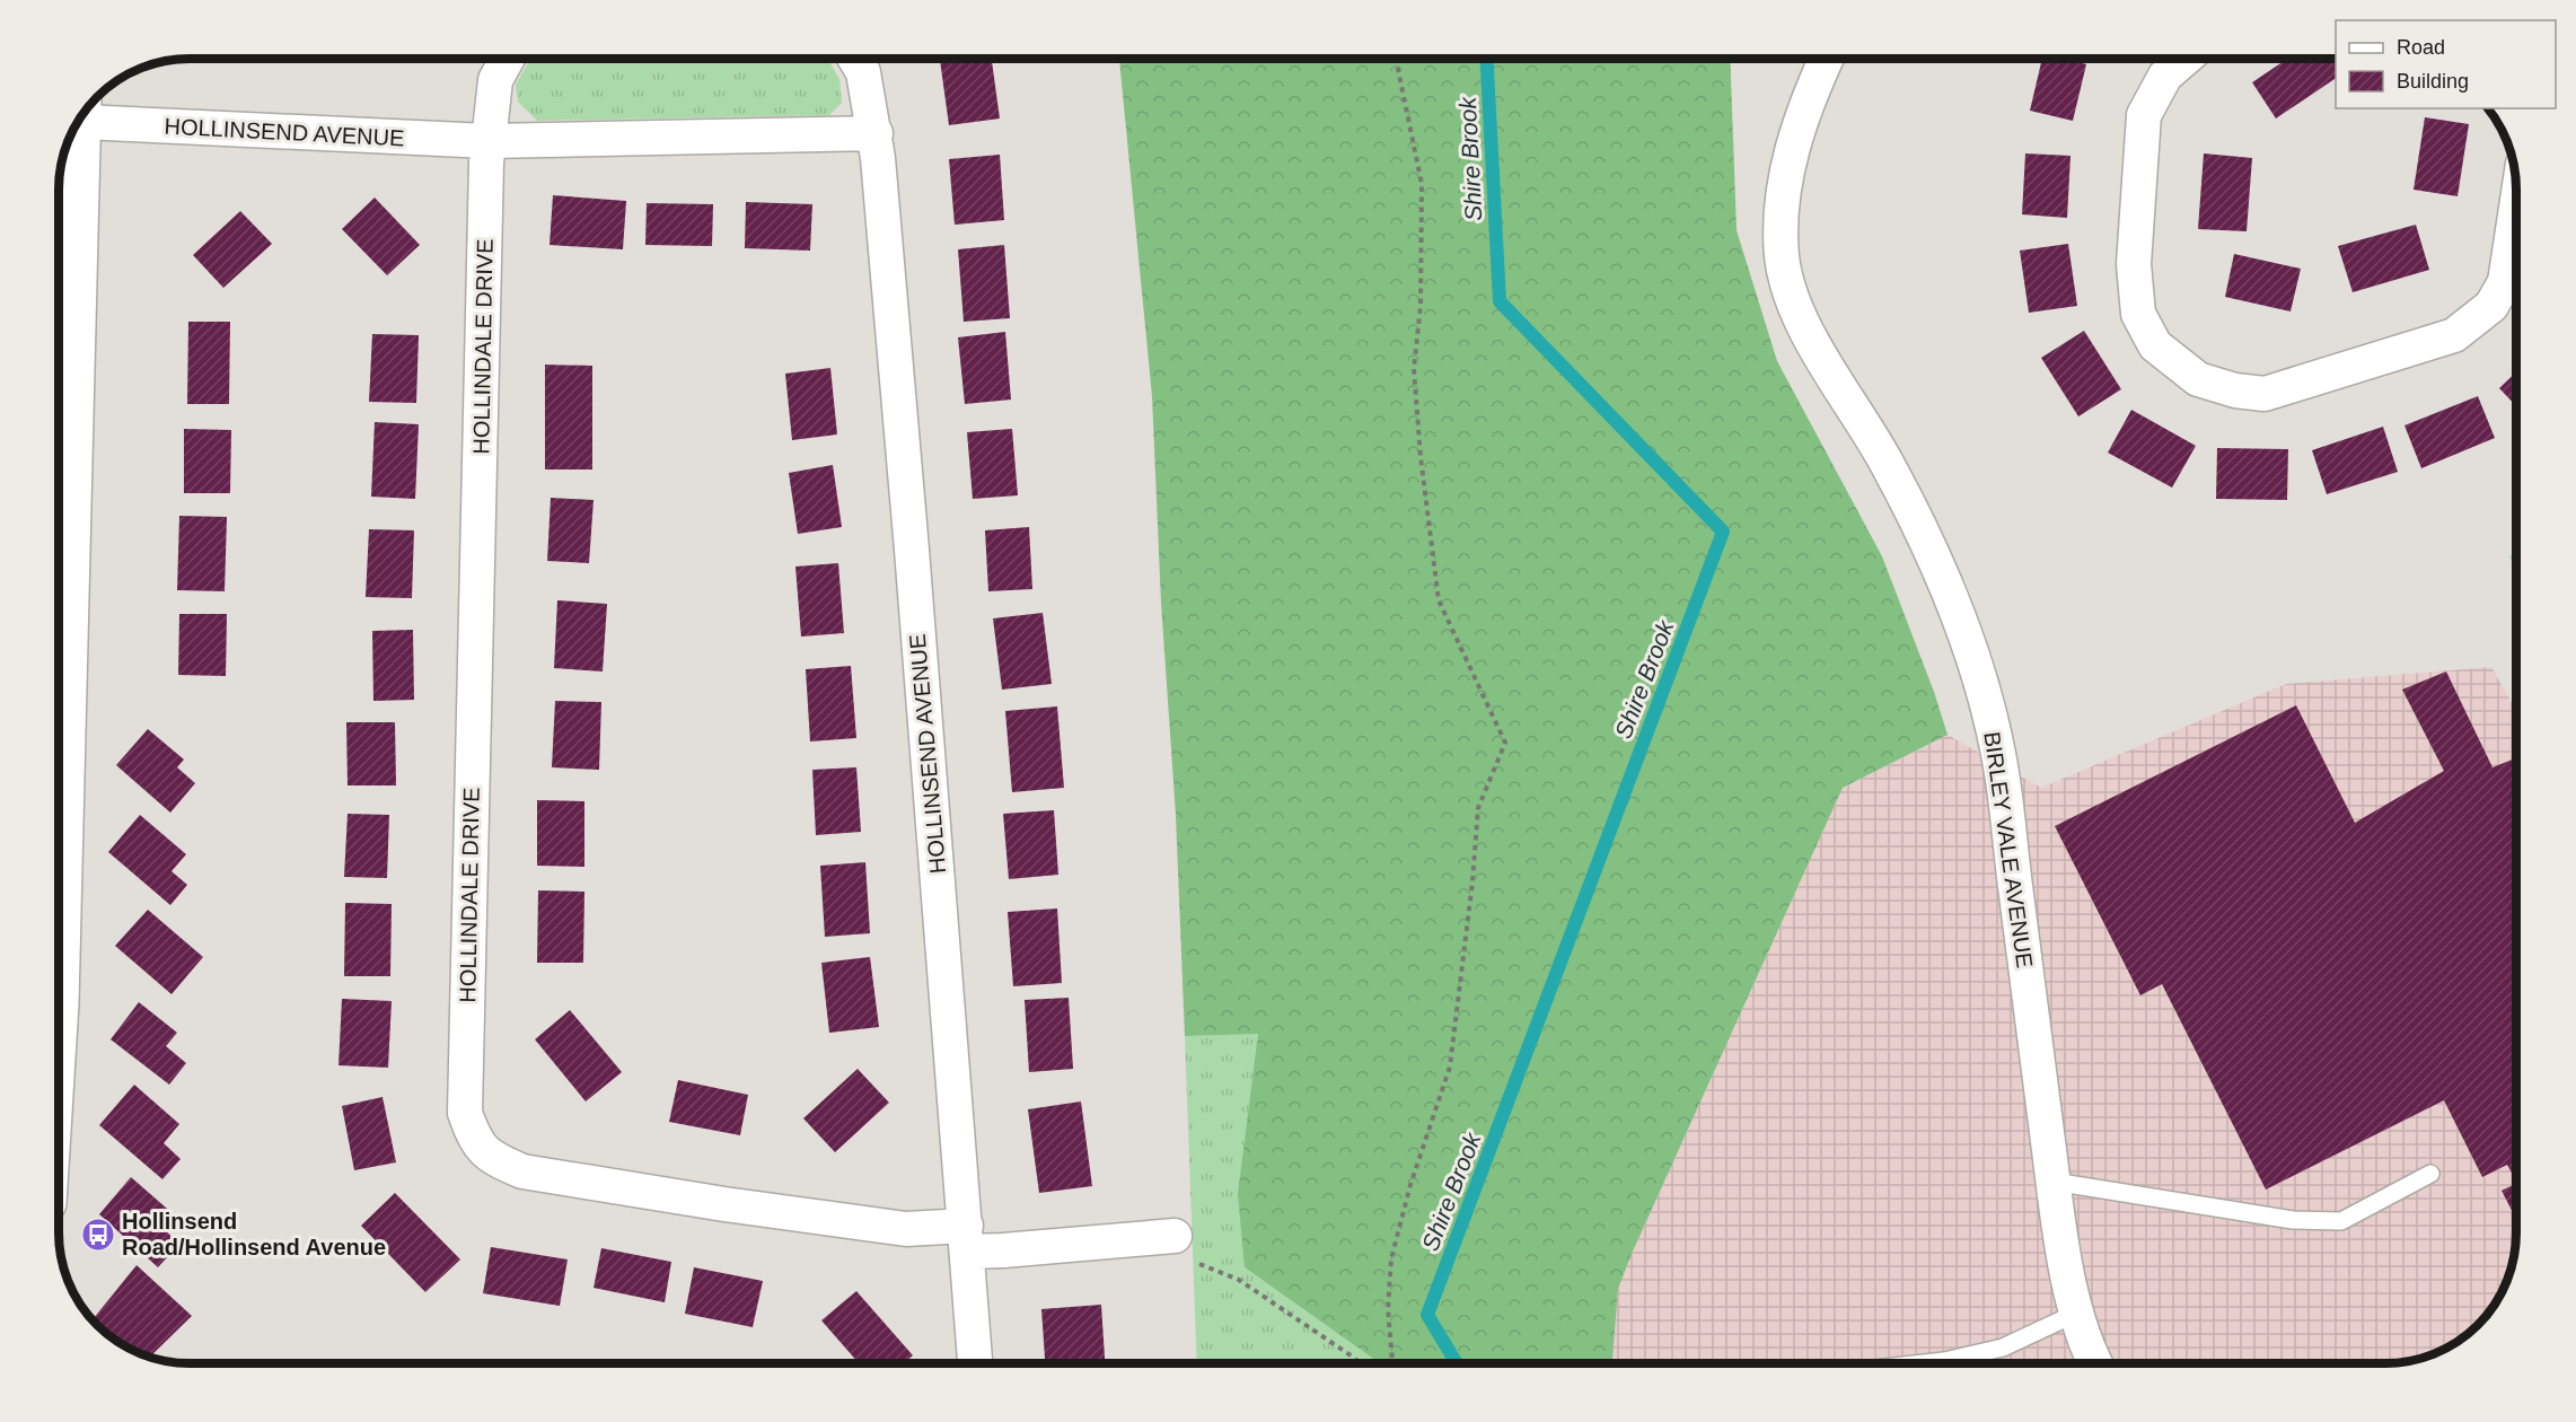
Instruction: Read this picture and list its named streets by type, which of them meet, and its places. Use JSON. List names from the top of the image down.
{
  "streets": {
    "street": ["HOLLINSEND AVENUE", "HOLLINDALE DRIVE", "BIRLEY VALE AVENUE"]
  },
  "crossings": [
    ["HOLLINSEND AVENUE", "HOLLINDALE DRIVE"]
  ],
  "water": ["Shire Brook"],
  "places": {
    "bus stop": ["Hollinsend Road/Hollinsend Avenue"]
  },
  "legend": ["Road", "Building"]
}
